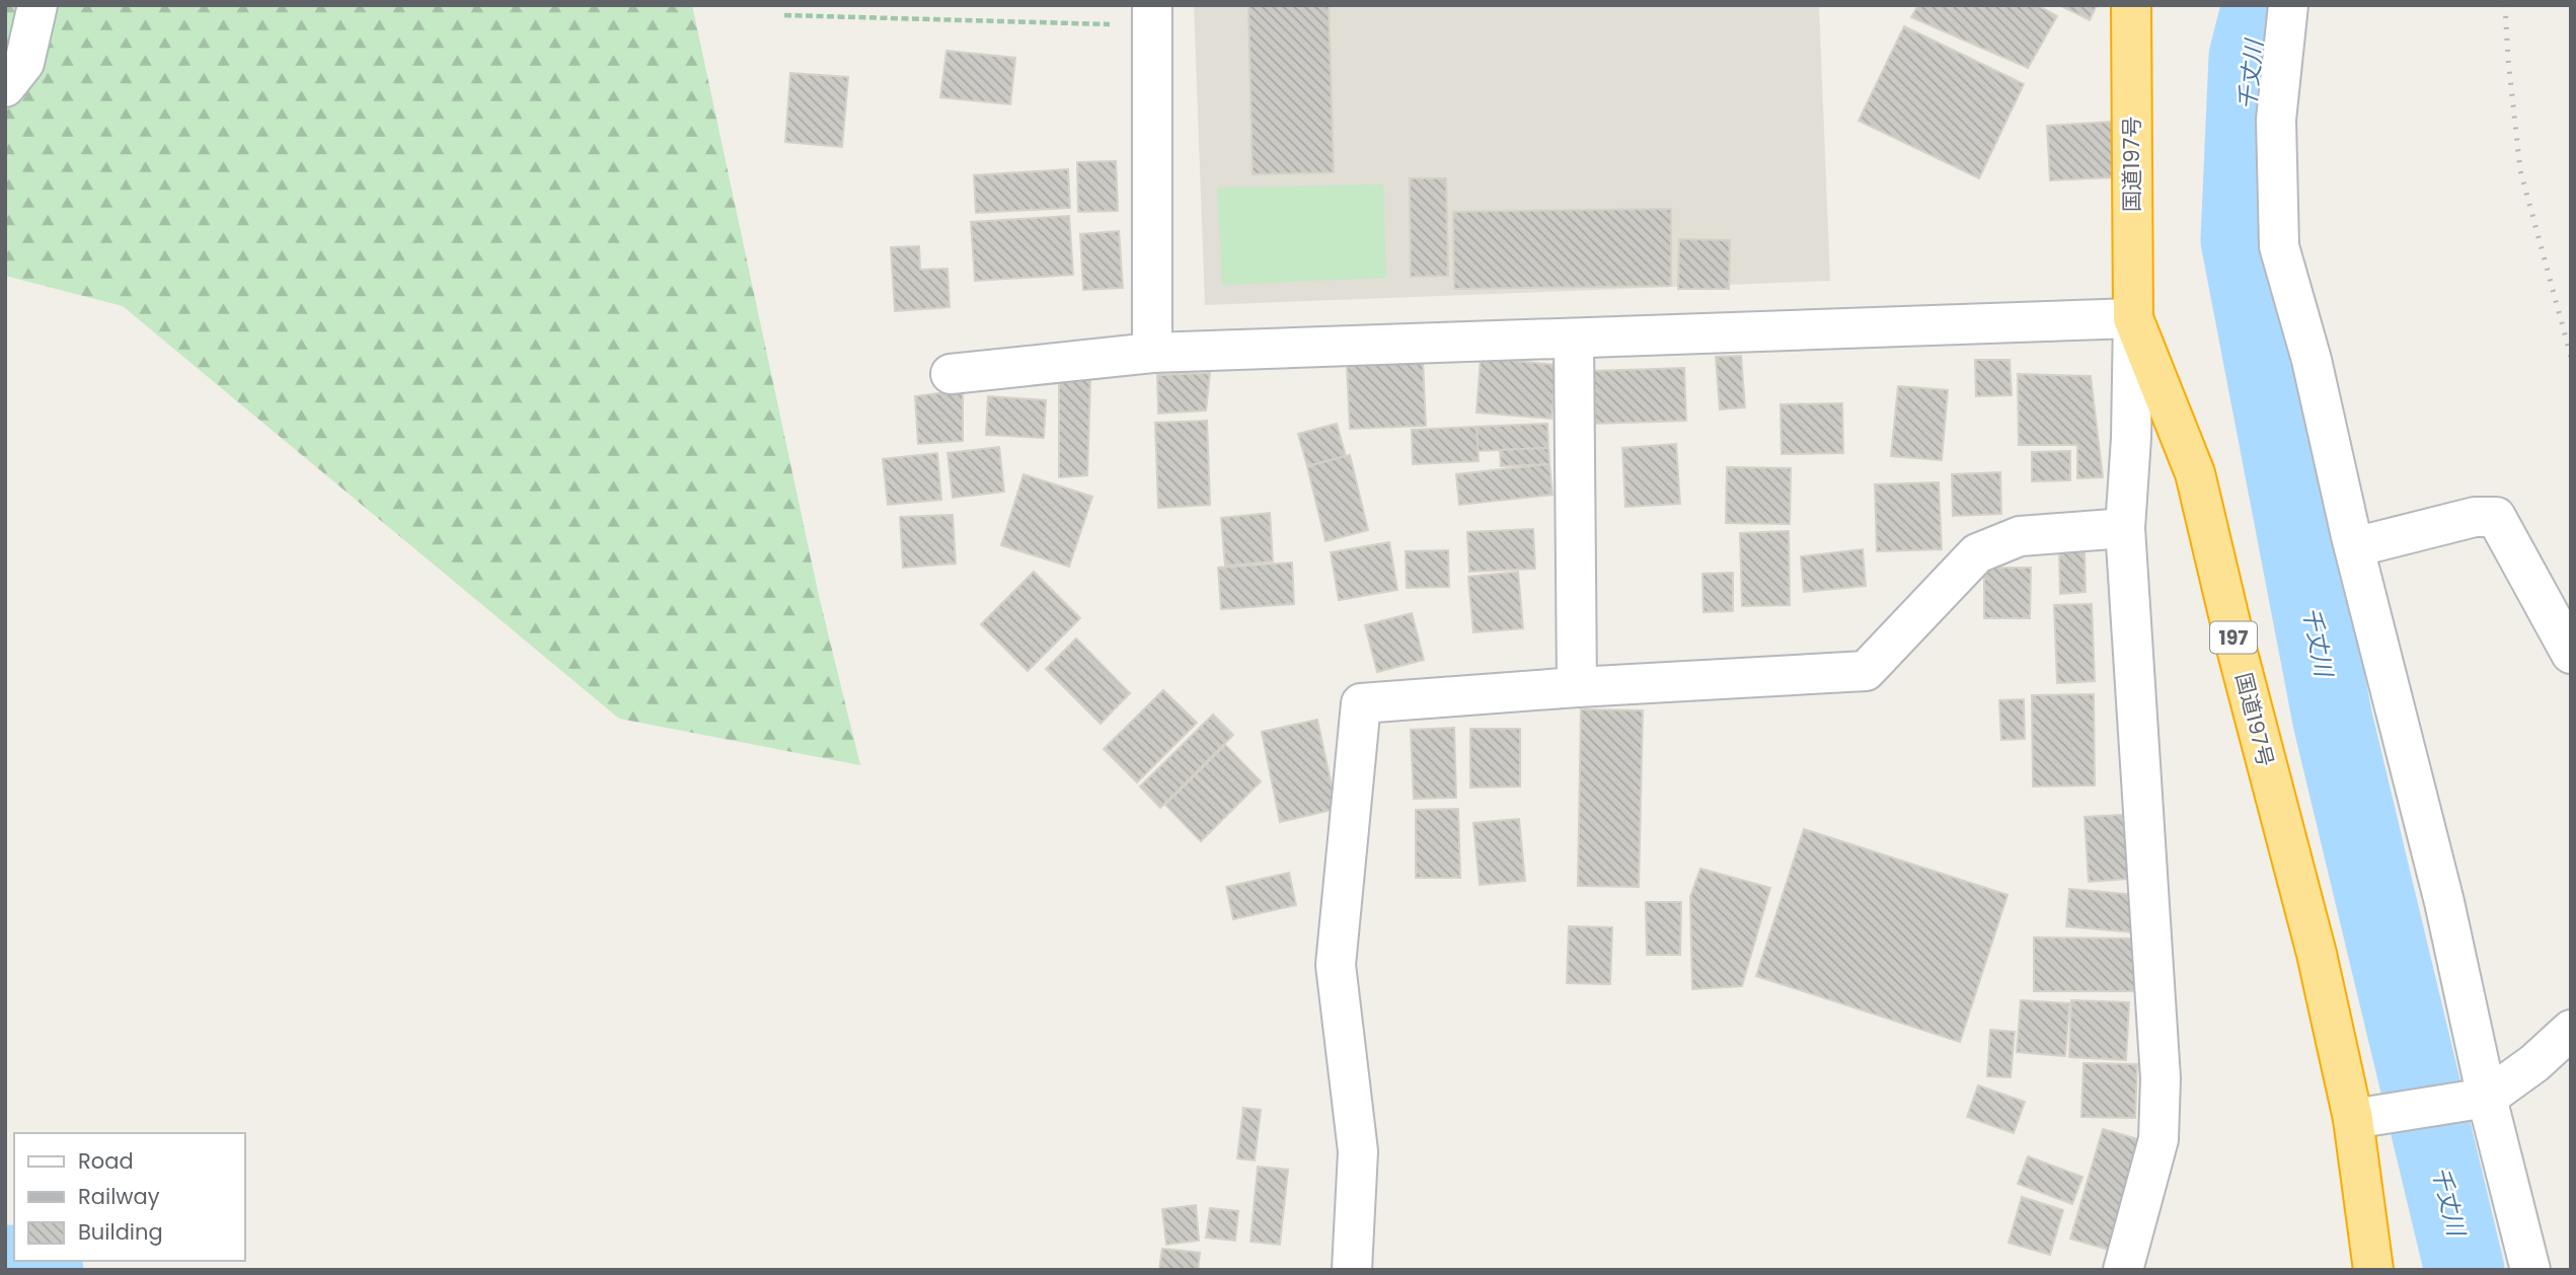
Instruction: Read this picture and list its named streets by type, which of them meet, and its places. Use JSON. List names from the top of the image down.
{
  "streets": {
    "highway": ["国道197号", "197"]
  },
  "water": ["千丈川"],
  "legend": ["Road", "Railway", "Building"]
}
